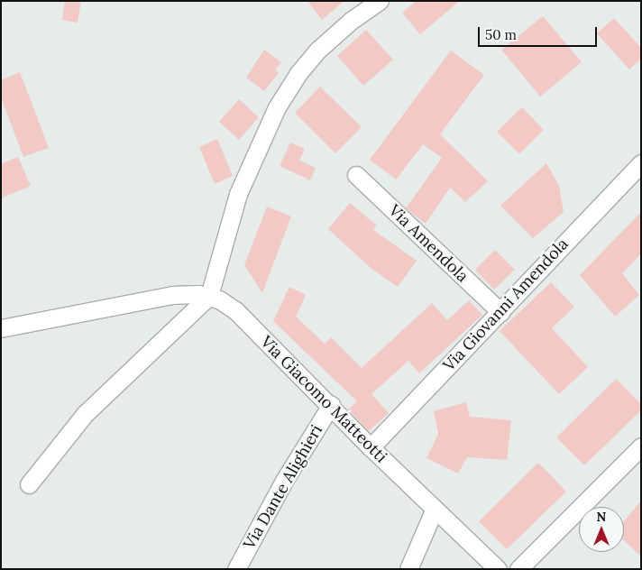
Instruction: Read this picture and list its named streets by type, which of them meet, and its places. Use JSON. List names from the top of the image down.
{
  "streets": {
    "street": [
      "Via Amendola",
      "Via Giovanni Amendola",
      "Via Giacomo Matteotti",
      "Via Dante Alighieri"
    ]
  },
  "crossings": [
    ["Via Amendola", "Via Giovanni Amendola"],
    ["Via Giovanni Amendola", "Via Giacomo Matteotti"],
    ["Via Giacomo Matteotti", "Via Dante Alighieri"]
  ],
  "scale_bar": "50 m",
  "north": "top"
}
